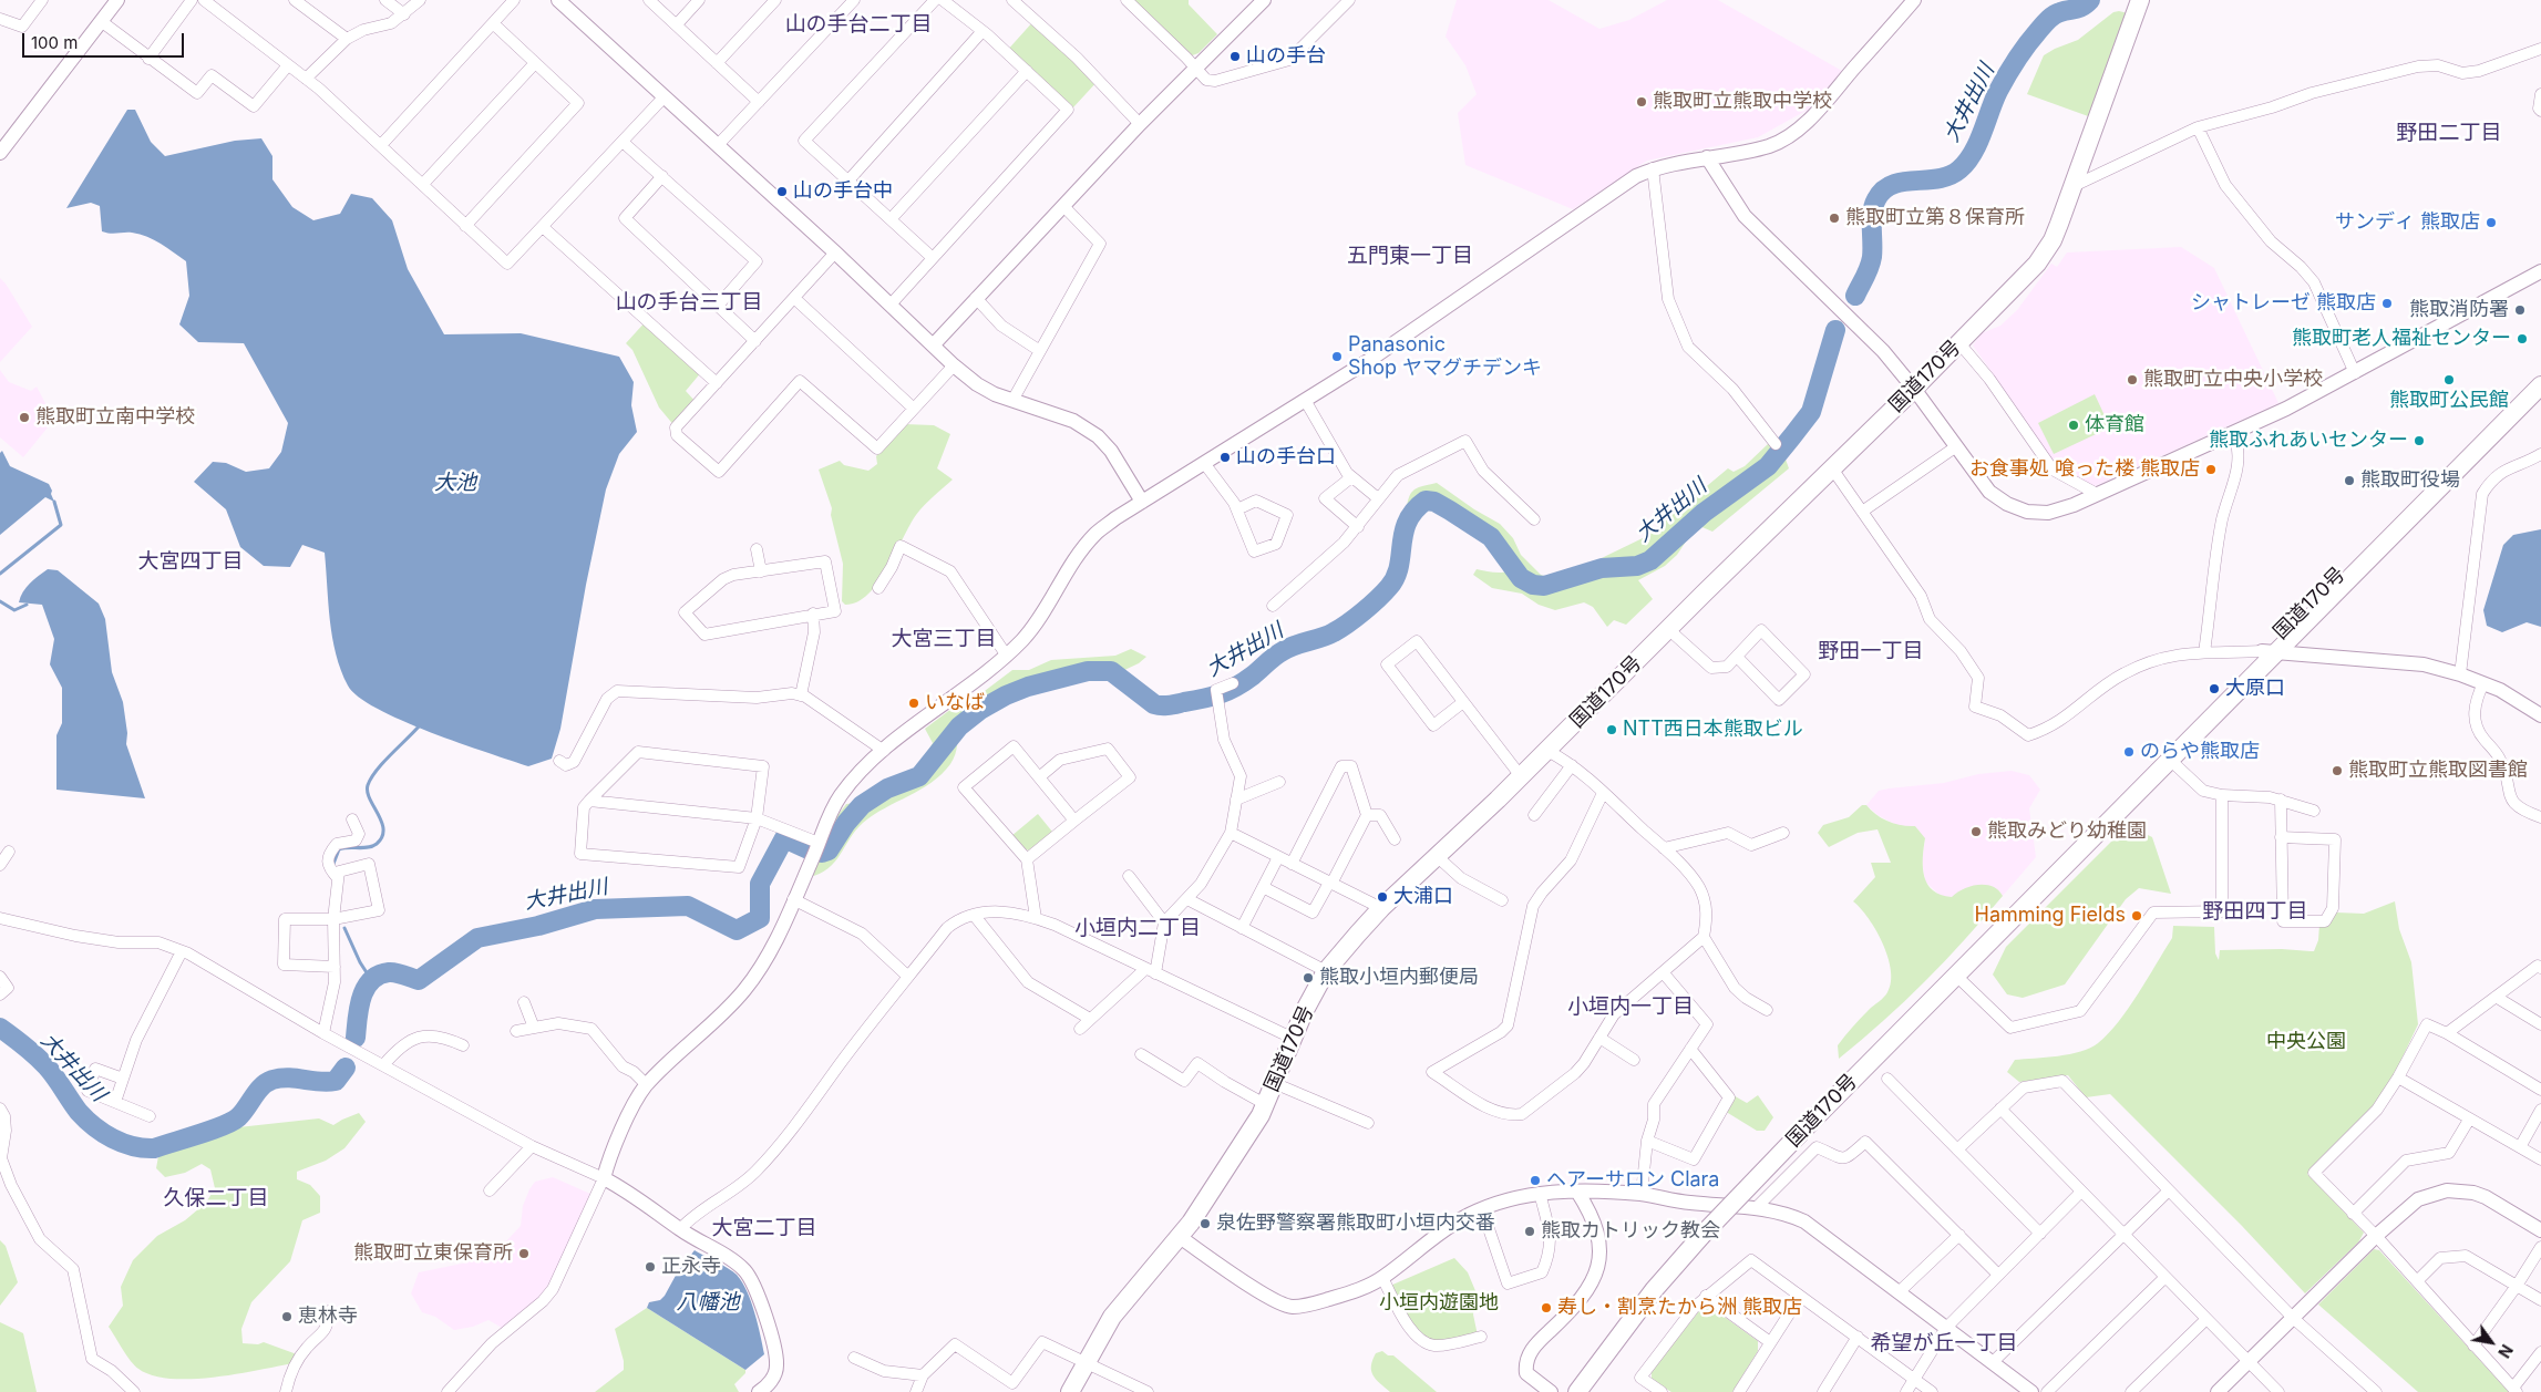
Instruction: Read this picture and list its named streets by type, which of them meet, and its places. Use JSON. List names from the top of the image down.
{
  "streets": {
    "highway": ["国道170号"]
  },
  "districts": [
    "山の手台二丁目",
    "野田二丁目",
    "五門東一丁目",
    "山の手台三丁目",
    "大宮四丁目",
    "大宮三丁目",
    "野田一丁目",
    "野田四丁目",
    "小垣内二丁目",
    "小垣内一丁目",
    "久保二丁目",
    "大宮二丁目",
    "希望が丘一丁目"
  ],
  "water": ["大井出川", "大池", "八幡池"],
  "parks": ["中央公園", "小垣内遊園地"],
  "places": [
    "山の手台",
    "熊取町立熊取中学校",
    "山の手台中",
    "熊取町立第８保育所",
    "サンディ 熊取店",
    "シャトレーゼ 熊取店",
    "熊取消防署",
    "熊取町老人福祉センター",
    "Panasonic Shop ヤマグチデンキ",
    "熊取町立中央小学校",
    "熊取町公民館",
    "熊取町立南中学校",
    "体育館",
    "熊取ふれあいセンター",
    "山の手台口",
    "お食事処 喰った楼 熊取店",
    "熊取町役場",
    "大原口",
    "いなば",
    "NTT西日本熊取ビル",
    "のらや熊取店",
    "熊取町立熊取図書館",
    "熊取みどり幼稚園",
    "大浦口",
    "Hamming Fields",
    "熊取小垣内郵便局",
    "ヘアーサロン Clara",
    "泉佐野警察署熊取町小垣内交番",
    "熊取カトリック教会",
    "熊取町立東保育所",
    "正永寺",
    "寿し・割烹たから洲 熊取店",
    "恵林寺"
  ],
  "scale_bar": "100 m",
  "north": "bottom right"
}
